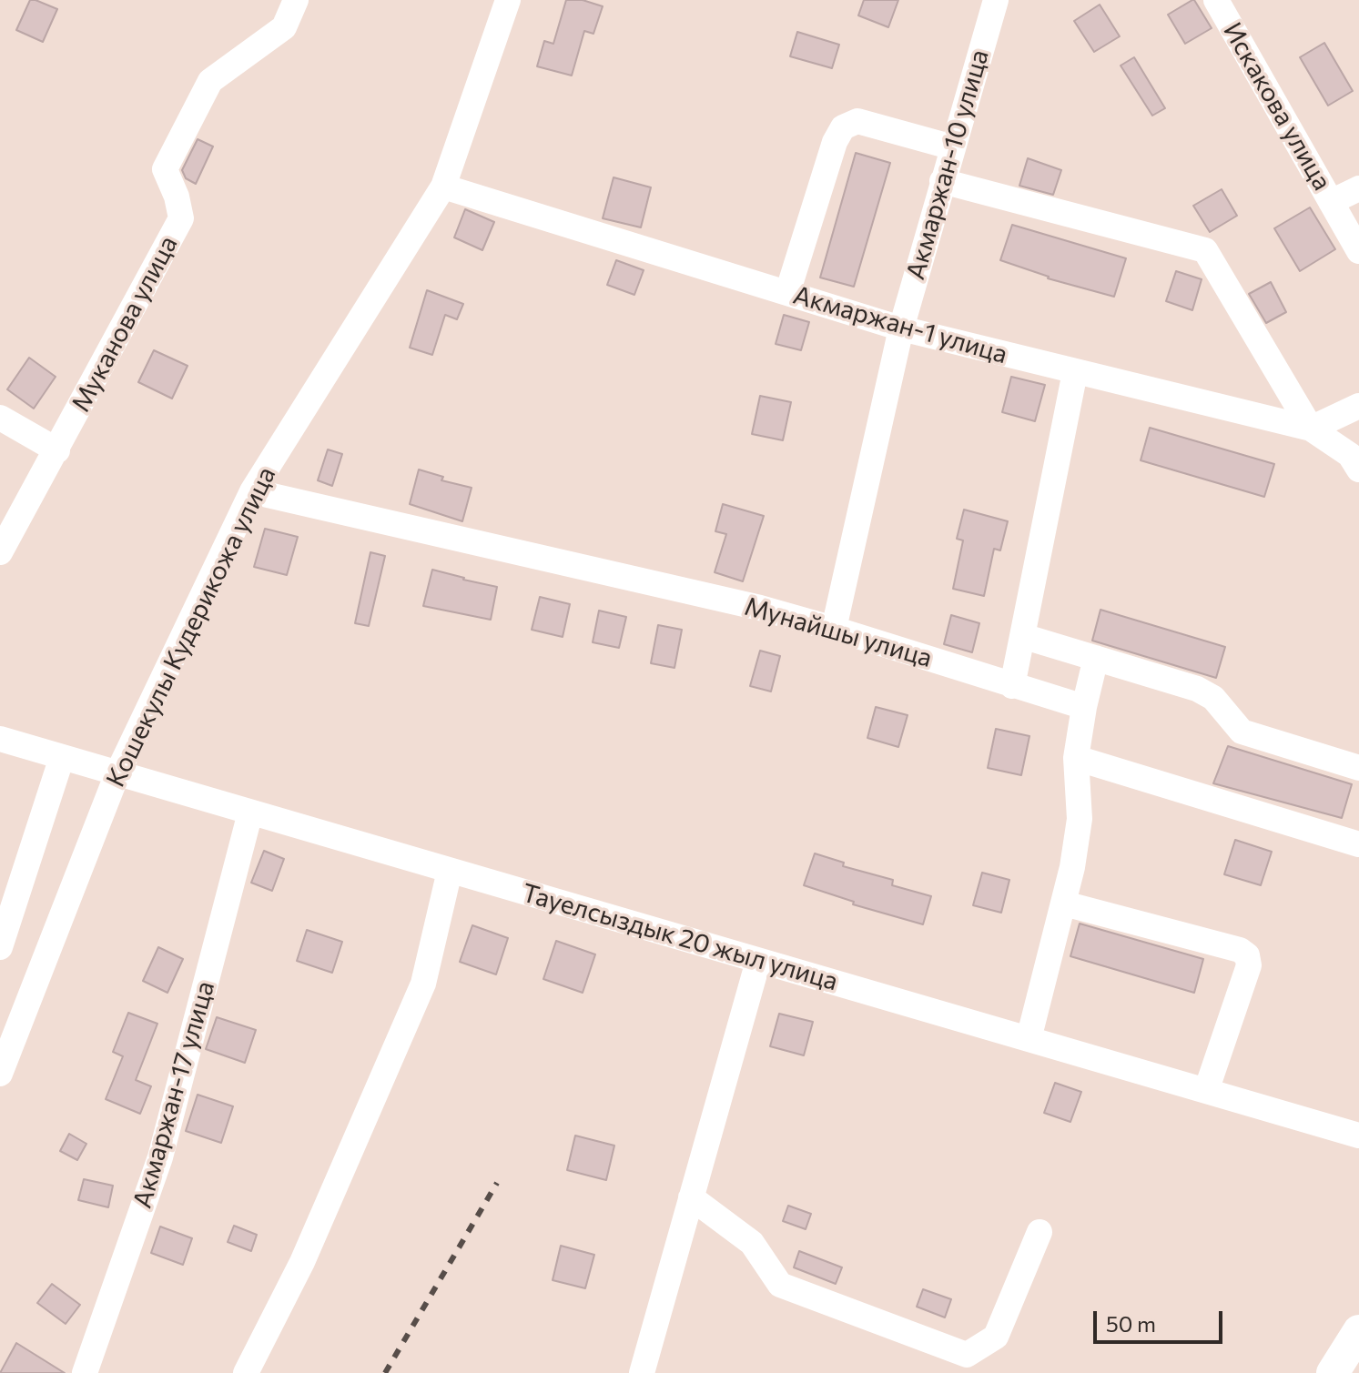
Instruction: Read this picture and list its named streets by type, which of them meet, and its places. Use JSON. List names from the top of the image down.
{
  "streets": {
    "street": [
      "Искакова улица",
      "Акмаржан-10 улица",
      "Муканова улица",
      "Акмаржан-1 улица",
      "Кошекулы Кудерикожа улица",
      "Мунайшы улица",
      "Тауелсыздык 20 жыл улица",
      "Акмаржан-17 улица"
    ]
  },
  "crossings": [
    ["Акмаржан-10 улица", "Акмаржан-1 улица"],
    ["Акмаржан-10 улица", "Мунайшы улица"],
    ["Акмаржан-1 улица", "Кошекулы Кудерикожа улица"],
    ["Кошекулы Кудерикожа улица", "Мунайшы улица"],
    ["Кошекулы Кудерикожа улица", "Тауелсыздык 20 жыл улица"],
    ["Тауелсыздык 20 жыл улица", "Акмаржан-17 улица"]
  ],
  "scale_bar": "50 m"
}
